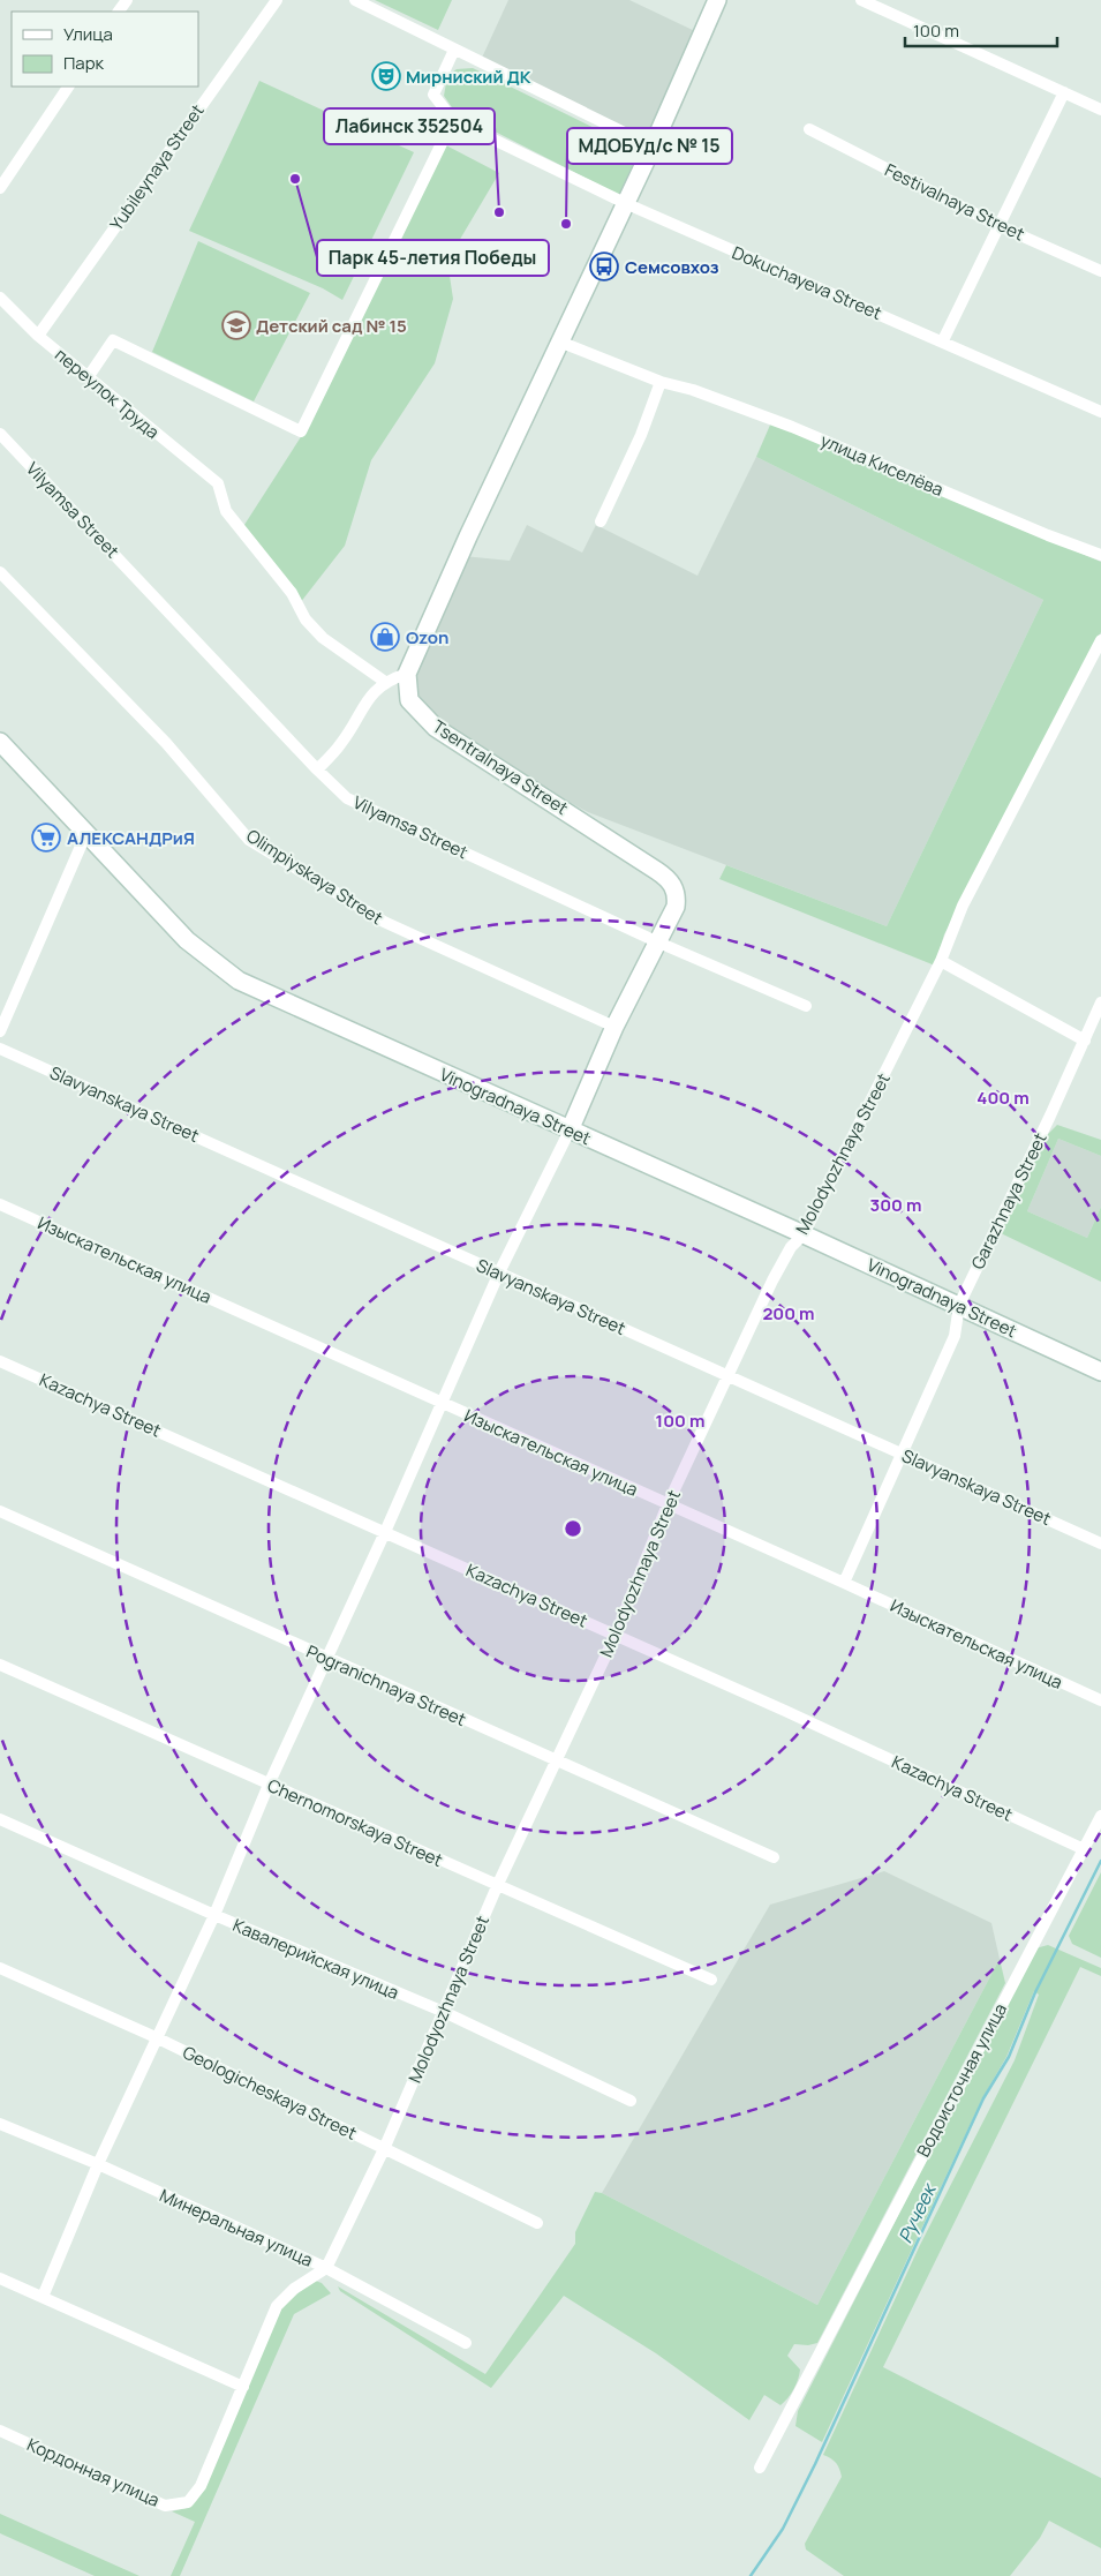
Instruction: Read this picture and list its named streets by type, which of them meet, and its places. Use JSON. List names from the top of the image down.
{
  "streets": {
    "street": [
      "Yubileynaya Street",
      "Festivalnaya Street",
      "Dokuchayeva Street",
      "переулок Труда",
      "улица Киселёва",
      "Vilyamsa Street",
      "Tsentralnaya Street",
      "Olimpiyskaya Street",
      "Slavyanskaya Street",
      "Vinogradnaya Street",
      "Molodyozhnaya Street",
      "Garazhnaya Street",
      "Изыскательская улица",
      "Kazachya Street",
      "Pogranichnaya Street",
      "Chernomorskaya Street",
      "Кавалерийская улица",
      "Водоисточная улица",
      "Geologicheskaya Street",
      "Минеральная улица",
      "Кордонная улица"
    ]
  },
  "crossings": [
    ["Yubileynaya Street", "переулок Труда"],
    ["Vilyamsa Street", "Tsentralnaya Street"],
    ["Tsentralnaya Street", "Olimpiyskaya Street"],
    ["Tsentralnaya Street", "Vinogradnaya Street"],
    ["Slavyanskaya Street", "Molodyozhnaya Street"],
    ["Slavyanskaya Street", "Garazhnaya Street"],
    ["Vinogradnaya Street", "Molodyozhnaya Street"],
    ["Vinogradnaya Street", "Garazhnaya Street"],
    ["Molodyozhnaya Street", "Изыскательская улица"],
    ["Molodyozhnaya Street", "Kazachya Street"],
    ["Molodyozhnaya Street", "Pogranichnaya Street"],
    ["Molodyozhnaya Street", "Chernomorskaya Street"],
    ["Molodyozhnaya Street", "Кавалерийская улица"],
    ["Molodyozhnaya Street", "Geologicheskaya Street"],
    ["Molodyozhnaya Street", "Минеральная улица"],
    ["Garazhnaya Street", "Изыскательская улица"],
    ["Kazachya Street", "Водоисточная улица"]
  ],
  "water": ["Ручеек"],
  "places": {
    "theatre": ["Мирниский ДК"],
    "other": ["Парк 45-летия Победы", "Лабинск 352504", "МДОБУд/с № 15"],
    "bus stop": ["Семсовхоз"],
    "school or university": ["Детский сад № 15"],
    "shop": ["Ozon"],
    "supermarket": ["АЛЕКСАНДРиЯ"]
  },
  "legend": ["Улица", "Парк"],
  "scale_bar": "100 m",
  "rings": [
    "400 m",
    "300 m",
    "200 m",
    "100 m"
  ]
}
